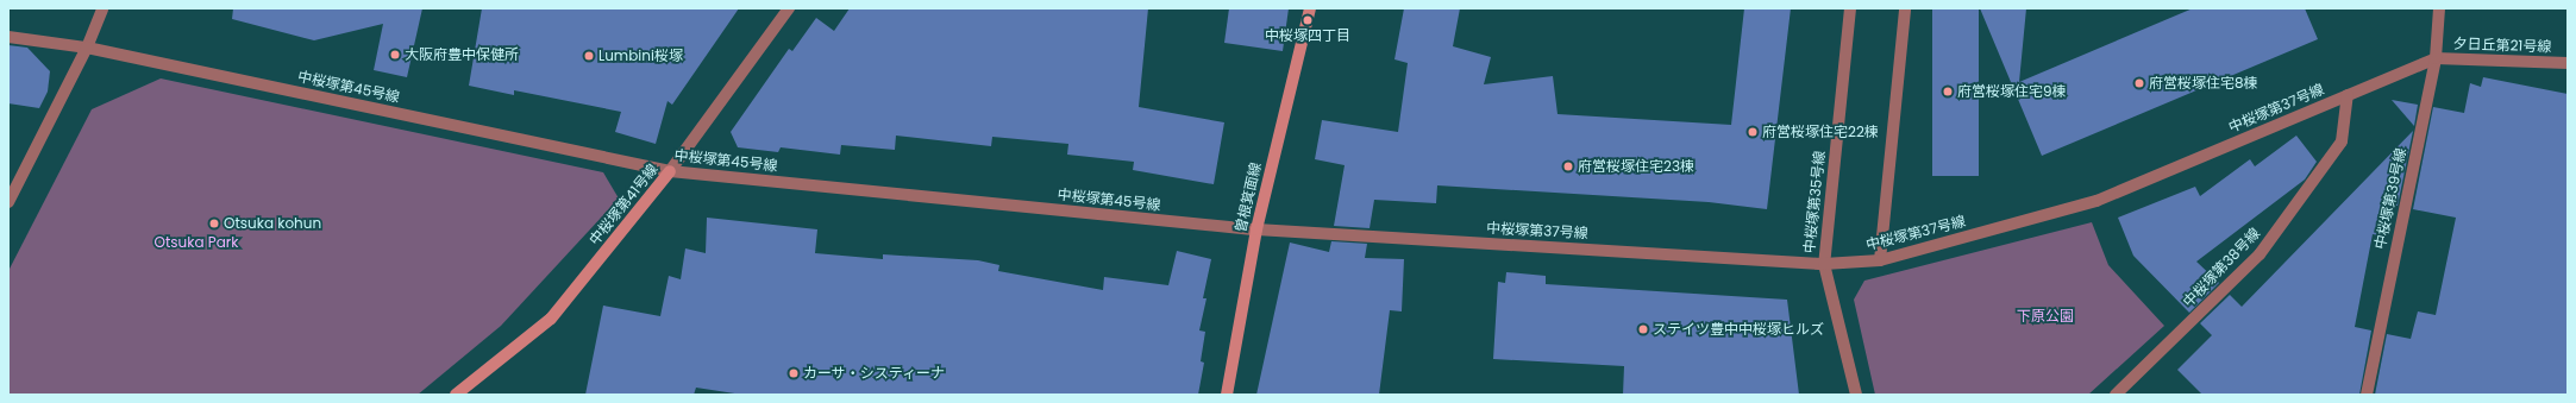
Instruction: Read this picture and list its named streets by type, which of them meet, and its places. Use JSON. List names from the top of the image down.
{
  "streets": {
    "street": [
      "夕日丘第21号線",
      "中桜塚第45号線",
      "中桜塚第37号線",
      "曽根箕面線",
      "中桜塚第39号線",
      "中桜塚第35号線",
      "中桜塚第41号線",
      "中桜塚第38号線"
    ]
  },
  "crossings": [
    ["夕日丘第21号線", "中桜塚第37号線"],
    ["夕日丘第21号線", "中桜塚第39号線"],
    ["中桜塚第45号線", "中桜塚第37号線"],
    ["中桜塚第45号線", "曽根箕面線"],
    ["中桜塚第45号線", "中桜塚第41号線"],
    ["中桜塚第37号線", "曽根箕面線"],
    ["中桜塚第37号線", "中桜塚第39号線"],
    ["中桜塚第37号線", "中桜塚第35号線"],
    ["中桜塚第37号線", "中桜塚第38号線"]
  ],
  "parks": ["Otsuka Park", "下原公園"],
  "places": [
    "中桜塚四丁目",
    "大阪府豊中保健所",
    "Lumbini桜塚",
    "府営桜塚住宅8棟",
    "府営桜塚住宅9棟",
    "府営桜塚住宅22棟",
    "府営桜塚住宅23棟",
    "Otsuka kohun",
    "ステイツ豊中中桜塚ヒルズ",
    "カーサ・システィーナ"
  ]
}
